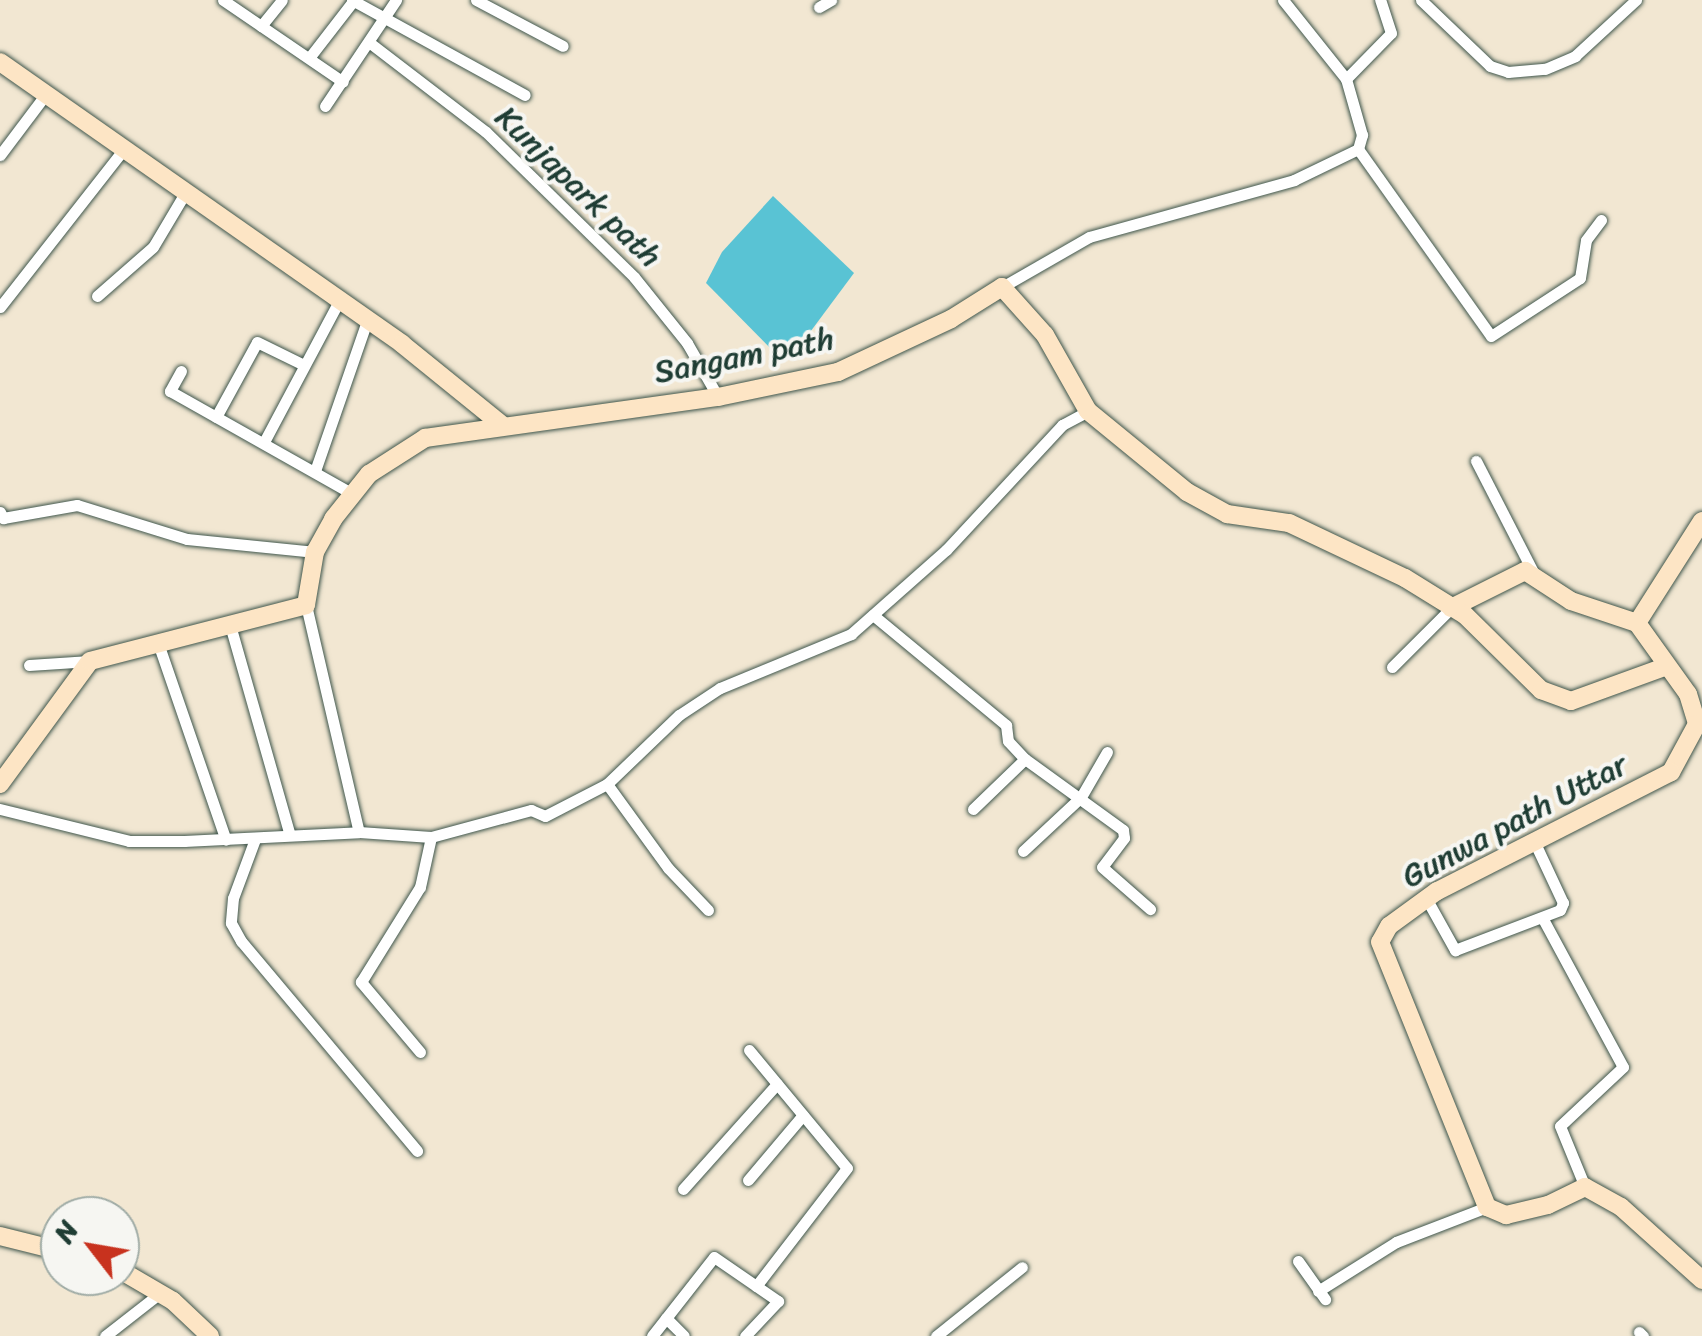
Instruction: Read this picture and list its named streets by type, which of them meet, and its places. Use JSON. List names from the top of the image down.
{
  "streets": {
    "street": ["Kunjapark path", "Sangam path", "Gunwa path Uttar"]
  },
  "crossings": [
    ["Kunjapark path", "Sangam path"]
  ],
  "north": "top left"
}
